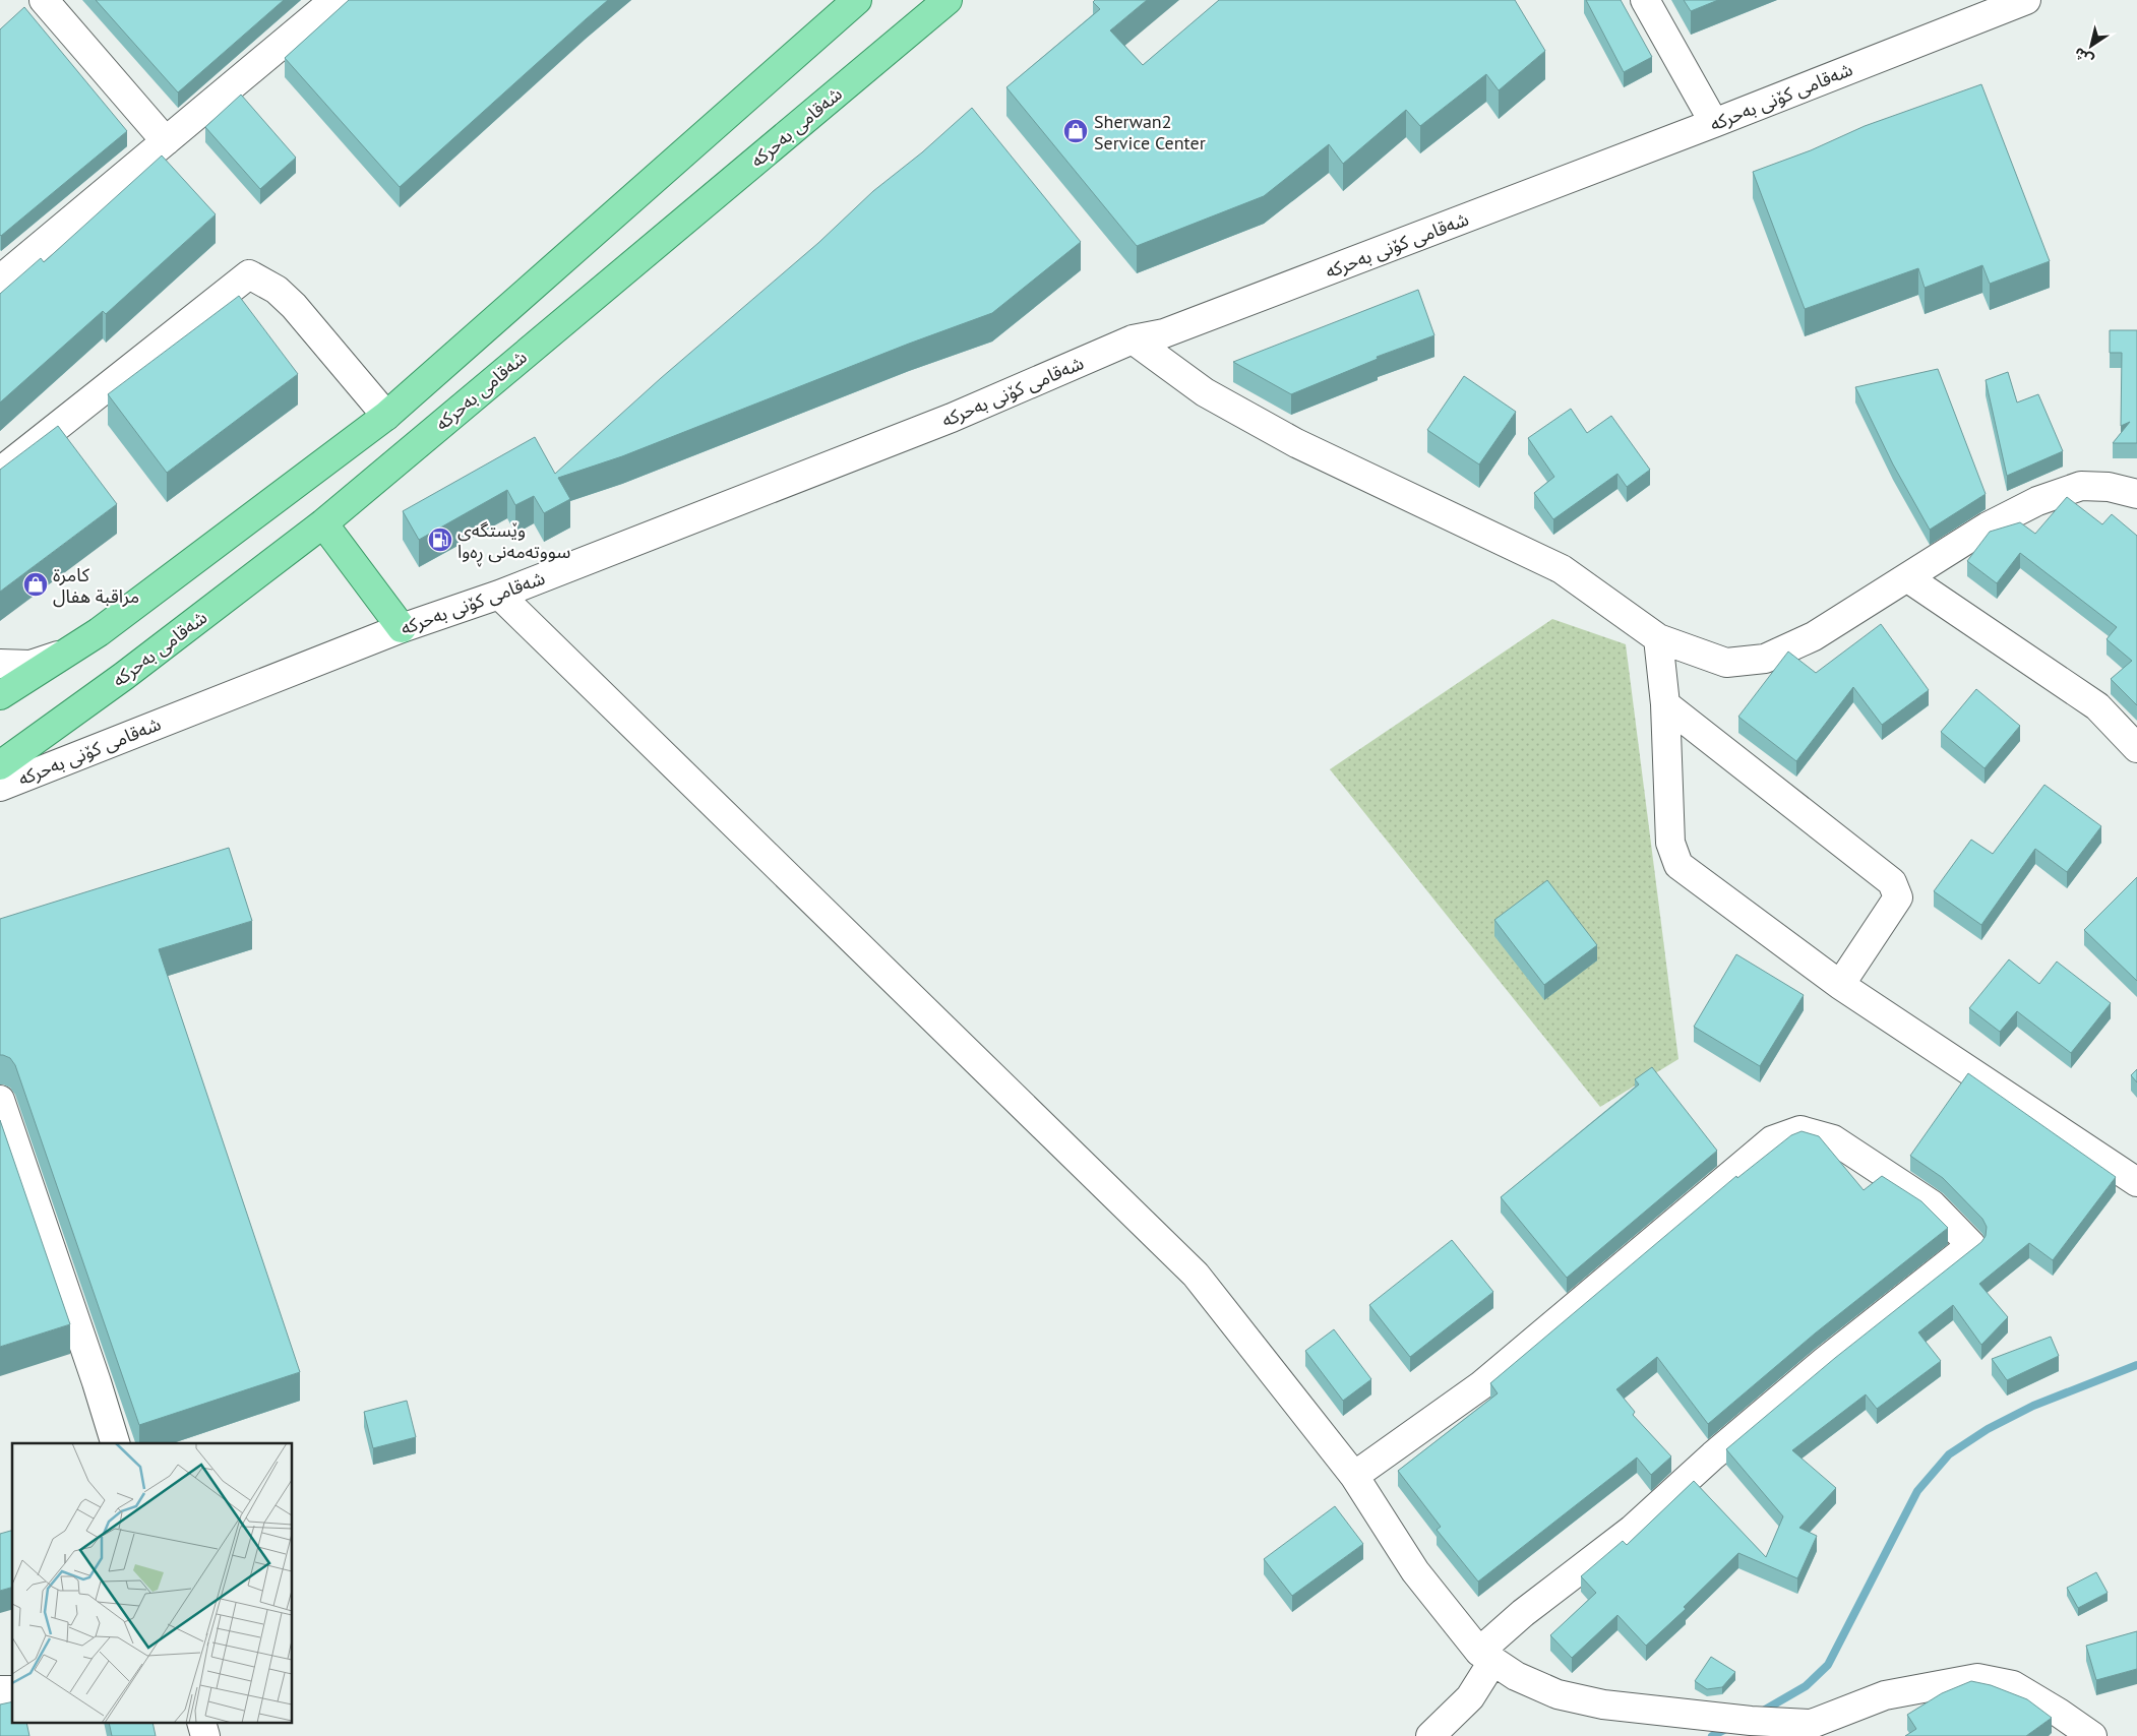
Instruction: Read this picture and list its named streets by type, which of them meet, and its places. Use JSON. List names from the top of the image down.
{
  "streets": {
    "main road": ["شەقامی بەحرکە"],
    "street": ["شەقامی کۆنی بەحرکە"]
  },
  "places": {
    "shop": ["Sherwan2 Service Center", "كامرة مراقبة هفال"],
    "fuel station": ["وێستگەی سووتەمەنی ڕەوا"]
  },
  "north": "bottom left"
}
